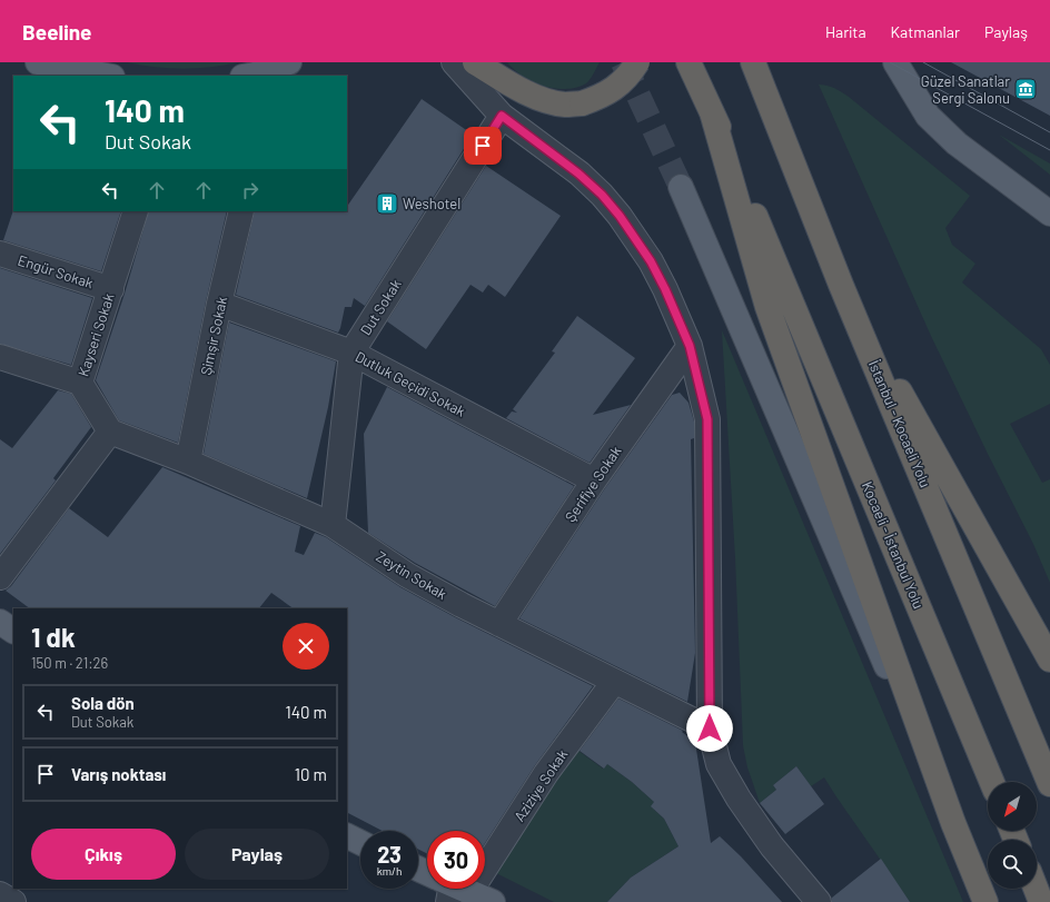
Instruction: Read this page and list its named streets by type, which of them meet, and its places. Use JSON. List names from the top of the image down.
{
  "streets": {
    "highway": ["İstanbul - Kocaeli Yolu", "Kocaeli - İstanbul Yolu"],
    "street": [
      "Engür Sokak",
      "Dut Sokak",
      "Kayseri Sokak",
      "Şimşir Sokak",
      "Dutluk Geçidi Sokak",
      "Şerifiye Sokak",
      "Zeytin Sokak",
      "Aziziye Sokak"
    ]
  },
  "crossings": [
    ["Engür Sokak", "Kayseri Sokak"],
    ["Dut Sokak", "Dutluk Geçidi Sokak"],
    ["Dut Sokak", "Zeytin Sokak"],
    ["Kayseri Sokak", "Zeytin Sokak"],
    ["Şimşir Sokak", "Dutluk Geçidi Sokak"],
    ["Şimşir Sokak", "Zeytin Sokak"],
    ["Dutluk Geçidi Sokak", "Şerifiye Sokak"],
    ["Şerifiye Sokak", "Zeytin Sokak"],
    ["Zeytin Sokak", "Aziziye Sokak"]
  ],
  "places": {
    "museum": ["Güzel Sanatlar Sergi Salonu"],
    "building": ["Weshotel"]
  },
  "north": "bottom left",
  "page": {
    "header": "Beeline",
    "nav": ["Harita", "Katmanlar", "Paylaş"],
    "turn": ["140 m", "Dut Sokak"],
    "heading": ["1 dk", "150 m · 21:26"],
    "list": [
      {
        "name": "Sola dön",
        "note": "Dut Sokak",
        "value": "140 m"
      },
      {
        "name": "Varış noktası",
        "value": "10 m"
      }
    ],
    "buttons": ["Çıkış", "Paylaş"],
    "speed": "23 km/h",
    "limit": "30"
  }
}
